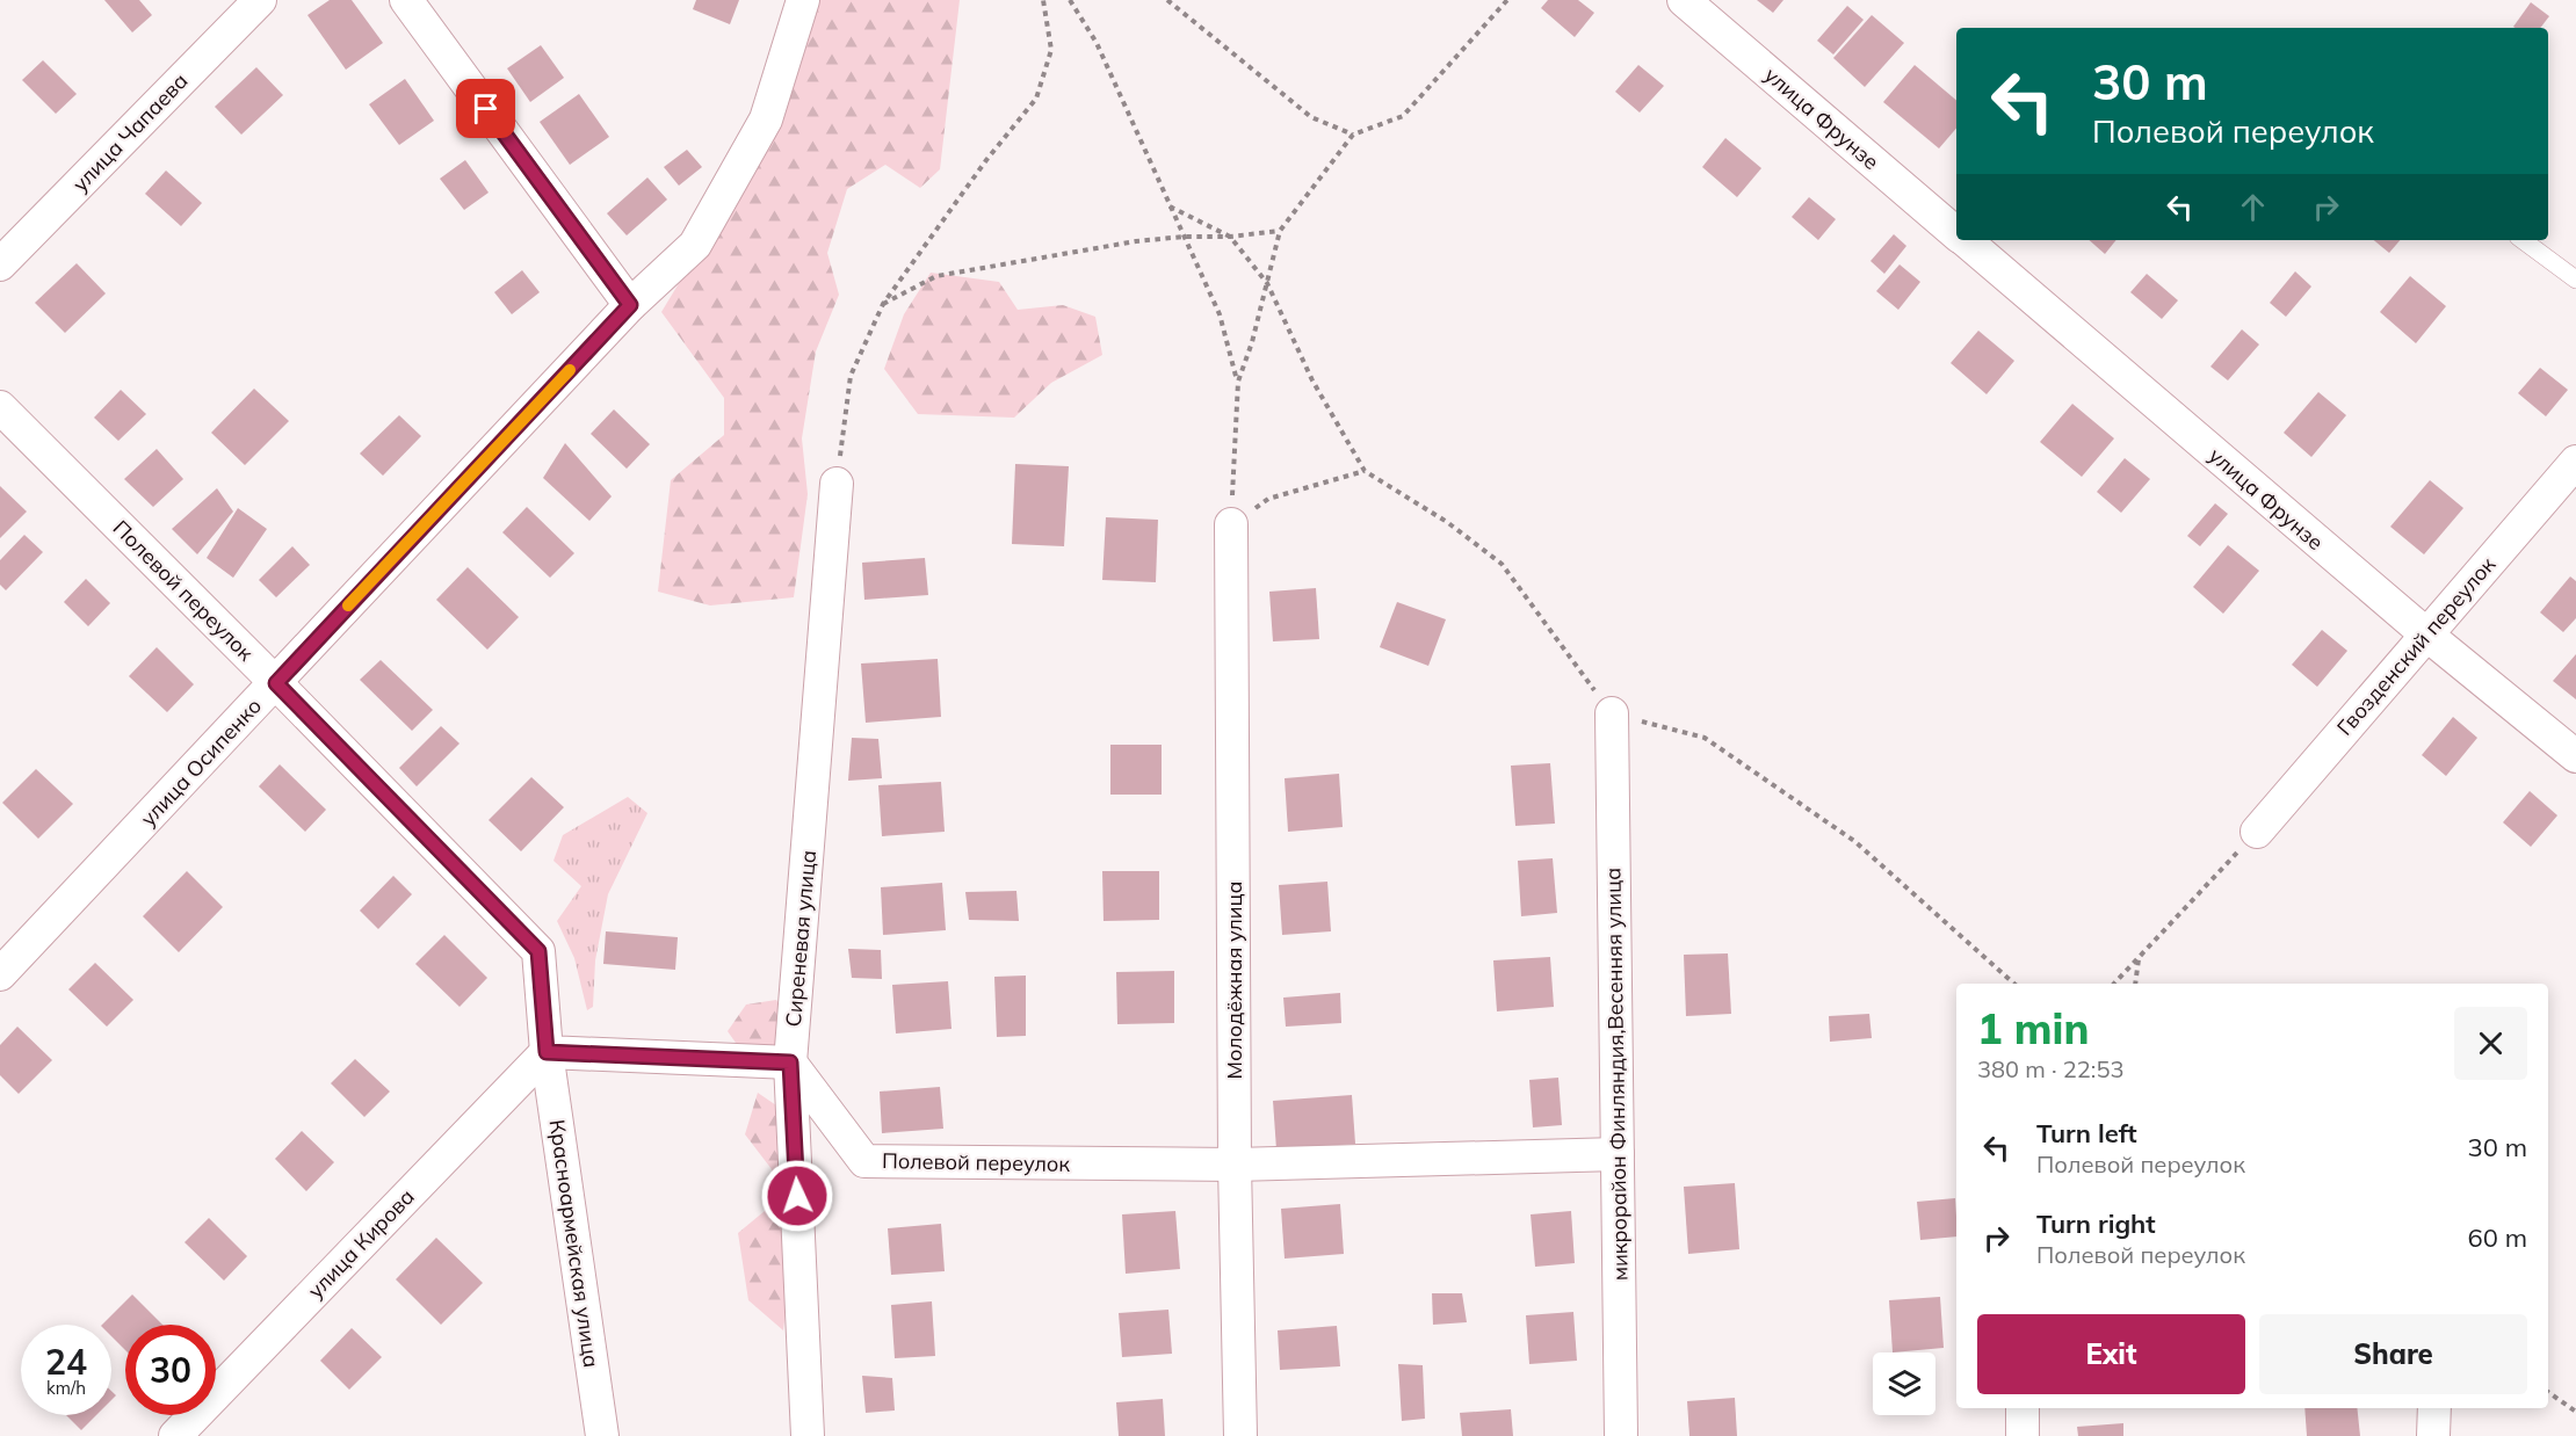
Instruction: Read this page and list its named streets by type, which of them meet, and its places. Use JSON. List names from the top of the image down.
{
  "streets": {
    "street": [
      "улица Фрунзе",
      "улица Чапаева",
      "Полевой переулок",
      "Гвозденский переулок",
      "улица Осипенко",
      "Сиреневая улица",
      "Молодёжная улица",
      "микрорайон Финляндия,Весенняя улица",
      "улица Кирова",
      "Красноармейская улица"
    ]
  },
  "crossings": [
    ["улица Фрунзе", "Гвозденский переулок"],
    ["Полевой переулок", "улица Осипенко"],
    ["Полевой переулок", "Сиреневая улица"],
    ["Полевой переулок", "Молодёжная улица"],
    ["Полевой переулок", "улица Кирова"],
    ["Полевой переулок", "Красноармейская улица"],
    ["улица Кирова", "Красноармейская улица"]
  ],
  "page": {
    "turn": ["30 m", "Полевой переулок"],
    "heading": ["1 min", "380 m · 22:53"],
    "list": [
      {
        "name": "Turn left",
        "note": "Полевой переулок",
        "value": "30 m"
      },
      {
        "name": "Turn right",
        "note": "Полевой переулок",
        "value": "60 m"
      }
    ],
    "buttons": ["Exit", "Share"],
    "speed": "24 km/h",
    "limit": "30"
  }
}
